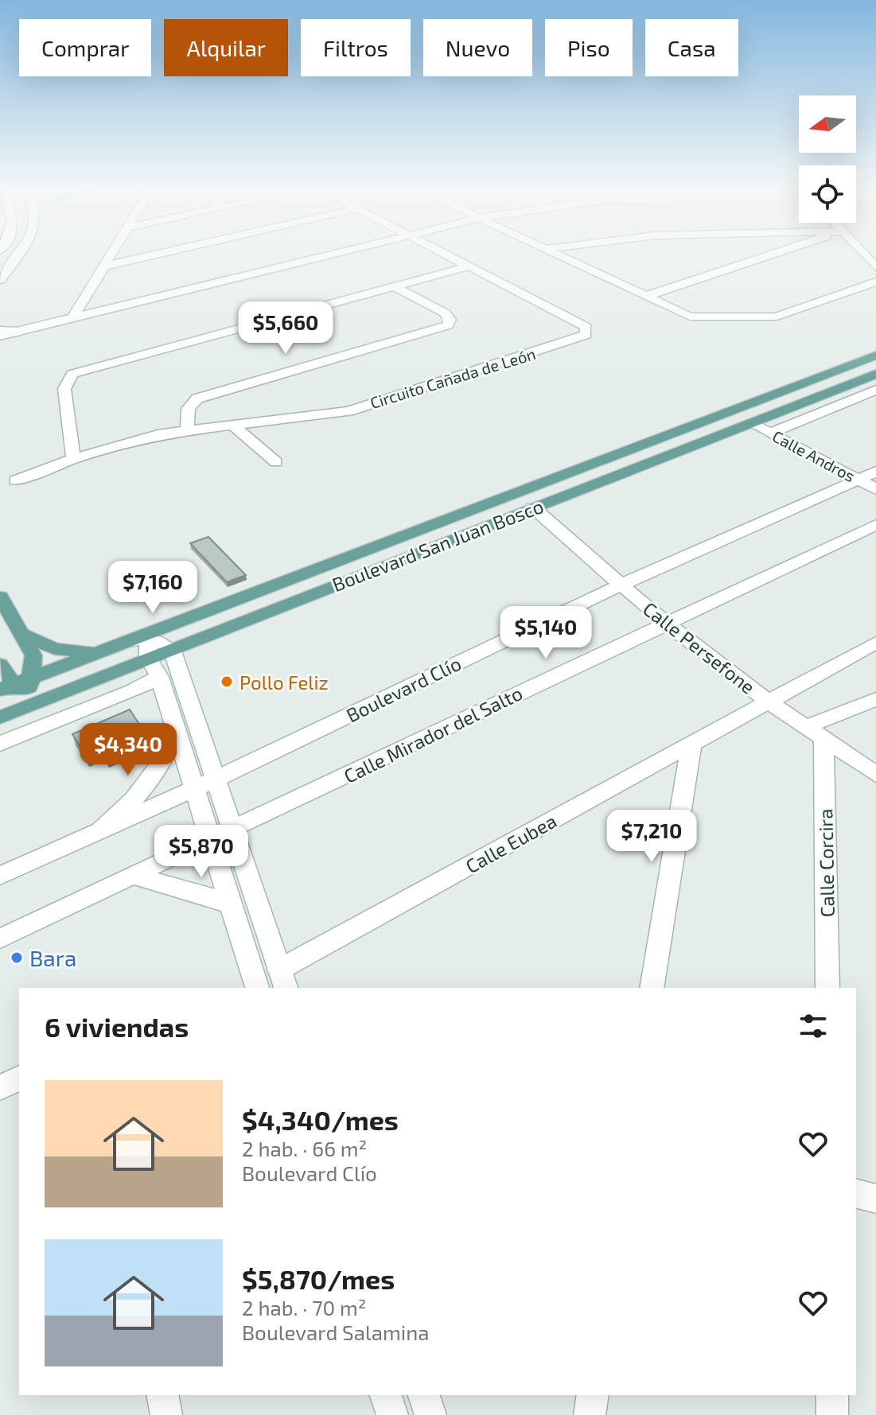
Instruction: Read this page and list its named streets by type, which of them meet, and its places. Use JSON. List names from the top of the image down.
{
  "streets": {
    "main road": ["Boulevard San Juan Bosco"],
    "street": [
      "Circuito Cañada de León",
      "Calle Andros",
      "Calle Persefone",
      "Boulevard Clío",
      "Calle Mirador del Salto",
      "Calle Eubea",
      "Calle Corcira"
    ]
  },
  "crossings": [
    ["Calle Andros", "Boulevard San Juan Bosco"],
    ["Calle Andros", "Boulevard Clío"],
    ["Boulevard San Juan Bosco", "Calle Persefone"],
    ["Calle Persefone", "Boulevard Clío"],
    ["Calle Persefone", "Calle Mirador del Salto"],
    ["Calle Persefone", "Calle Eubea"],
    ["Calle Persefone", "Calle Corcira"]
  ],
  "places": ["Pollo Feliz", "Bara"],
  "north": "left",
  "page": {
    "chip": [
      "Comprar",
      "Alquilar",
      "Filtros",
      "Nuevo",
      "Piso",
      "Casa"
    ],
    "price": [
      "$5,660",
      "$7,160",
      "$5,140",
      "$4,340",
      "$7,210",
      "$5,870"
    ],
    "heading": "6 viviendas",
    "list": [
      {
        "name": "$4,340/mes",
        "note": "2 hab. · 66 m² · Boulevard Clío"
      },
      {
        "name": "$5,870/mes",
        "note": "2 hab. · 70 m² · Boulevard Salamina"
      }
    ]
  }
}
